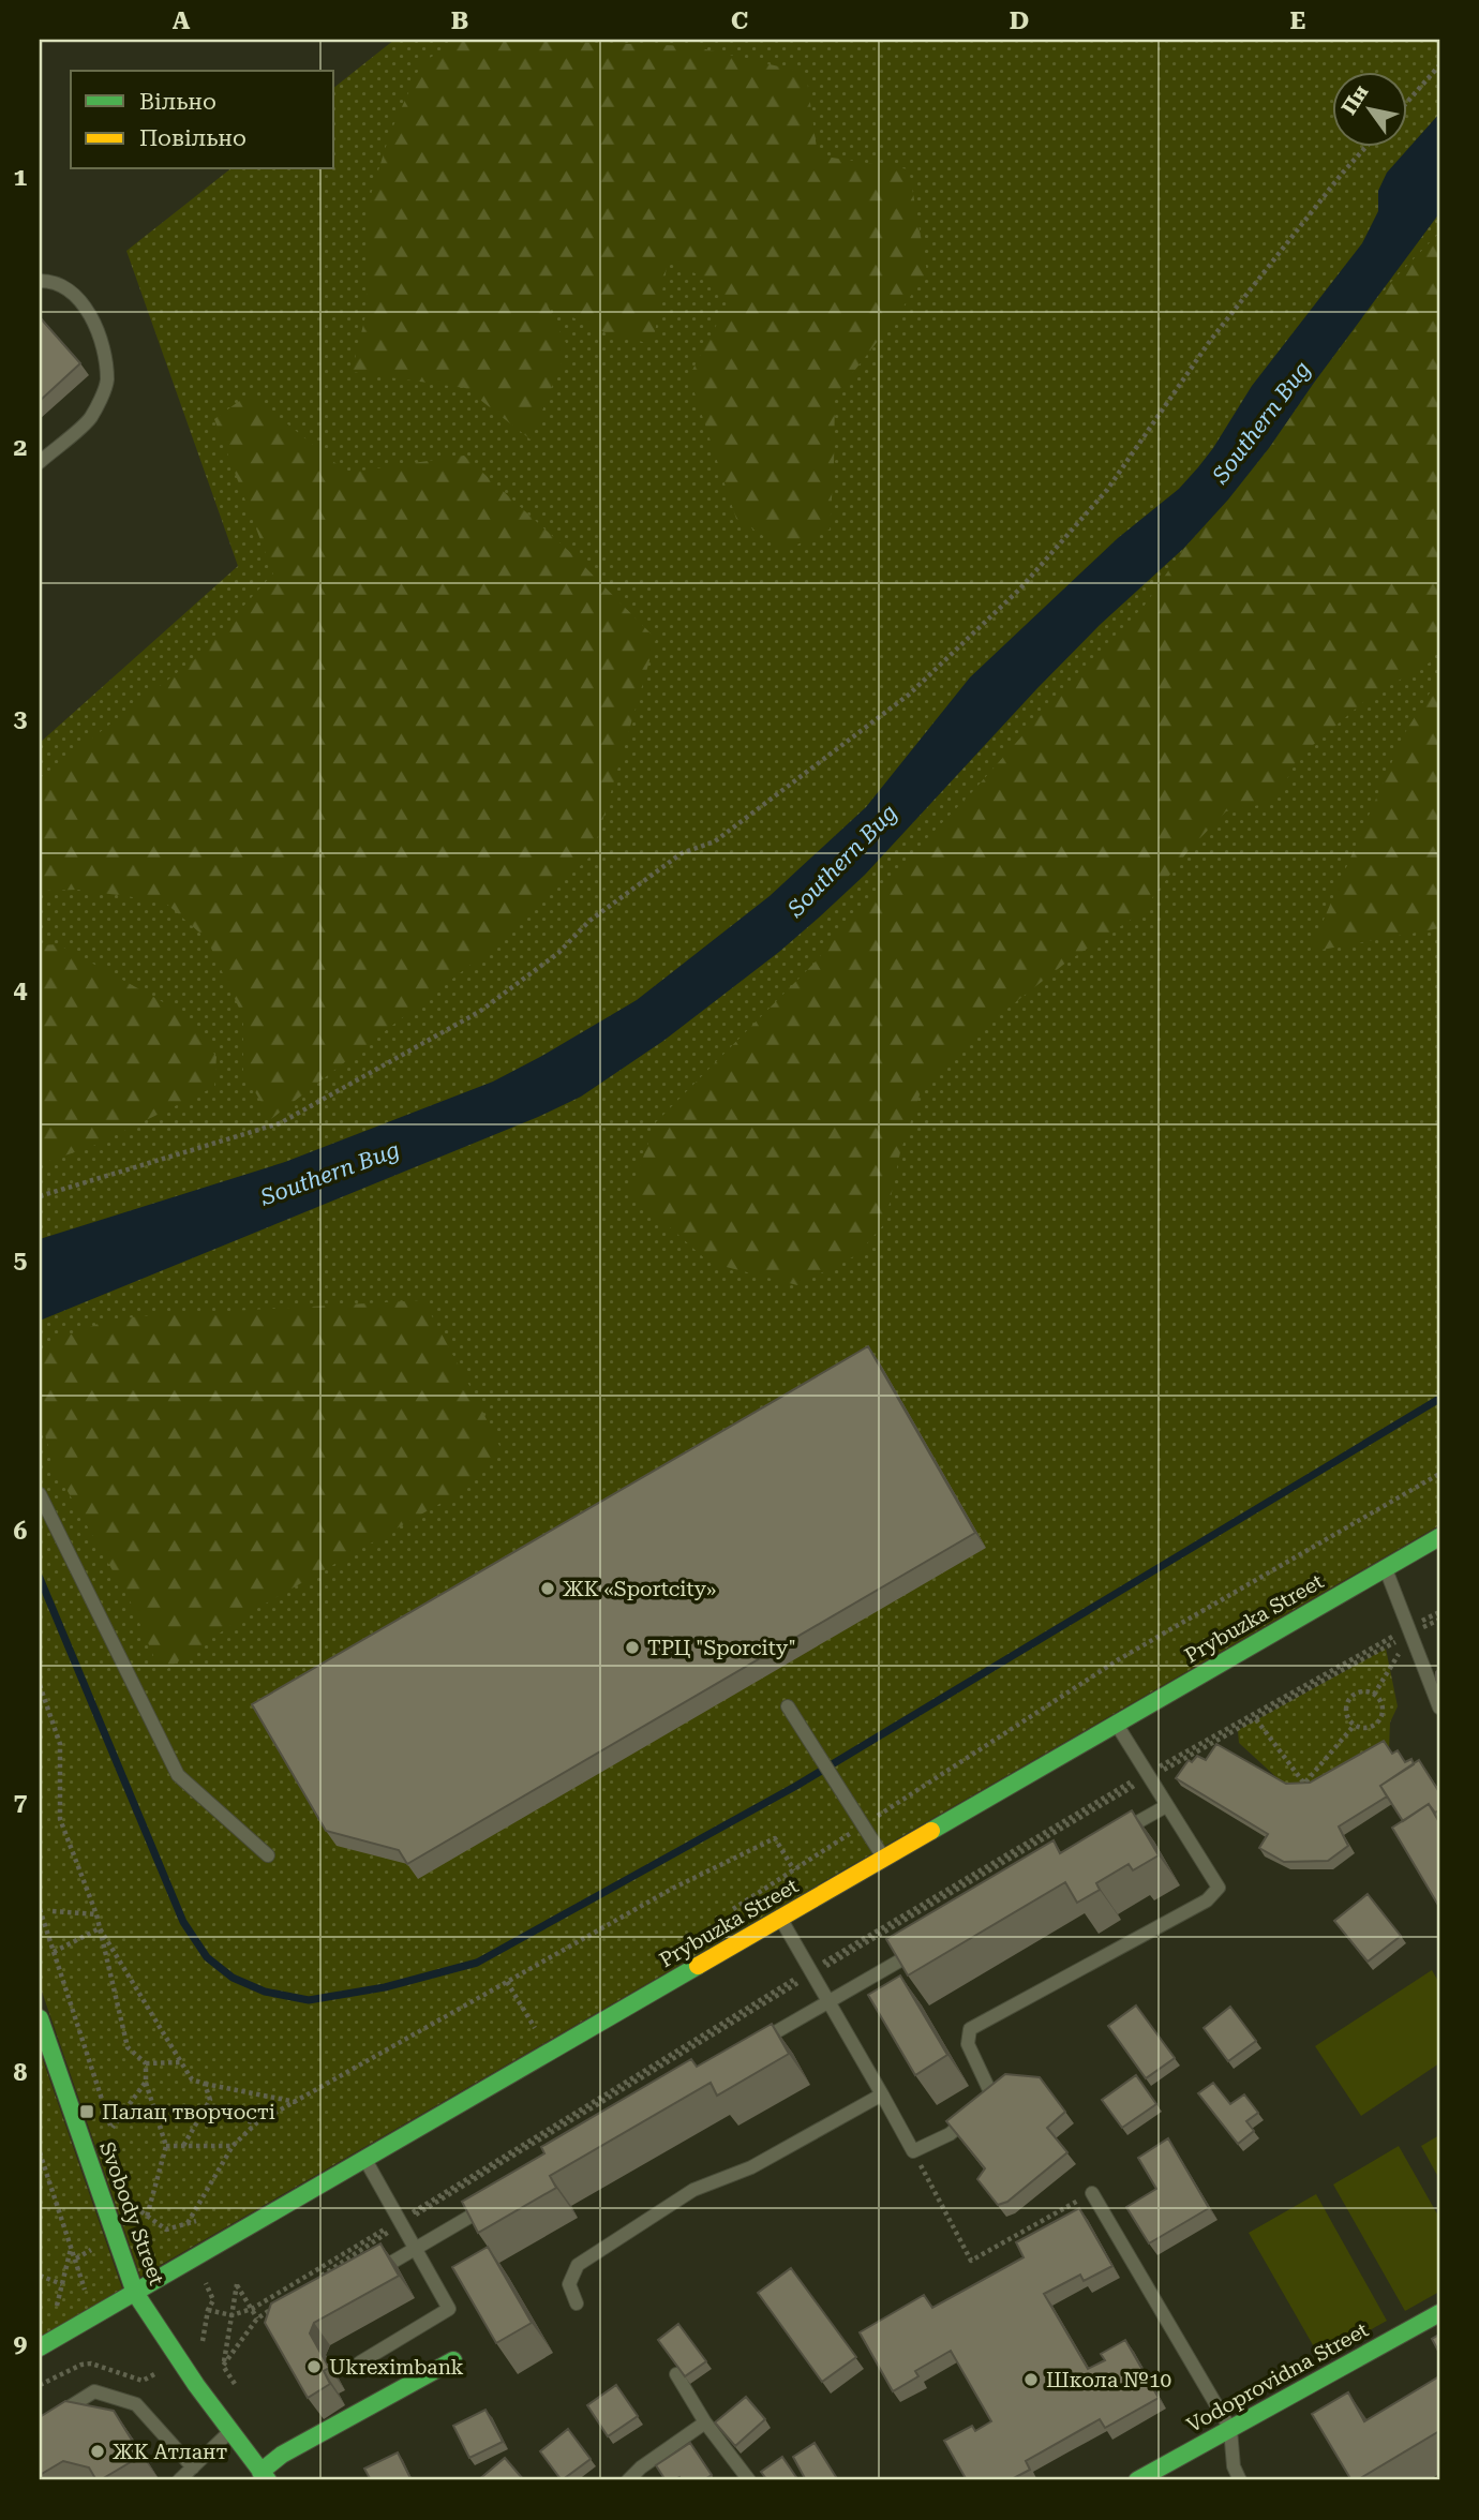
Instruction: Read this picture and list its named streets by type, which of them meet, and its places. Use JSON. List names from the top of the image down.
{
  "streets": {
    "street": ["Prybuzka Street", "Svobody Street", "Vodoprovidna Street"]
  },
  "crossings": [
    ["Prybuzka Street", "Svobody Street"]
  ],
  "water": ["Southern Bug"],
  "places": {
    "other": [
      "ЖК «Sportcity»",
      "ТРЦ \"Sporcity\"",
      "Ukreximbank",
      "Школа №10",
      "ЖК Атлант"
    ],
    "transit": ["Палац творчості"]
  },
  "legend": ["Вільно", "Повільно"],
  "north": "top left",
  "grid": {
    "columns": [
      "A",
      "B",
      "C",
      "D",
      "E"
    ],
    "rows": [
      "1",
      "2",
      "3",
      "4",
      "5",
      "6",
      "7",
      "8",
      "9"
    ]
  }
}
